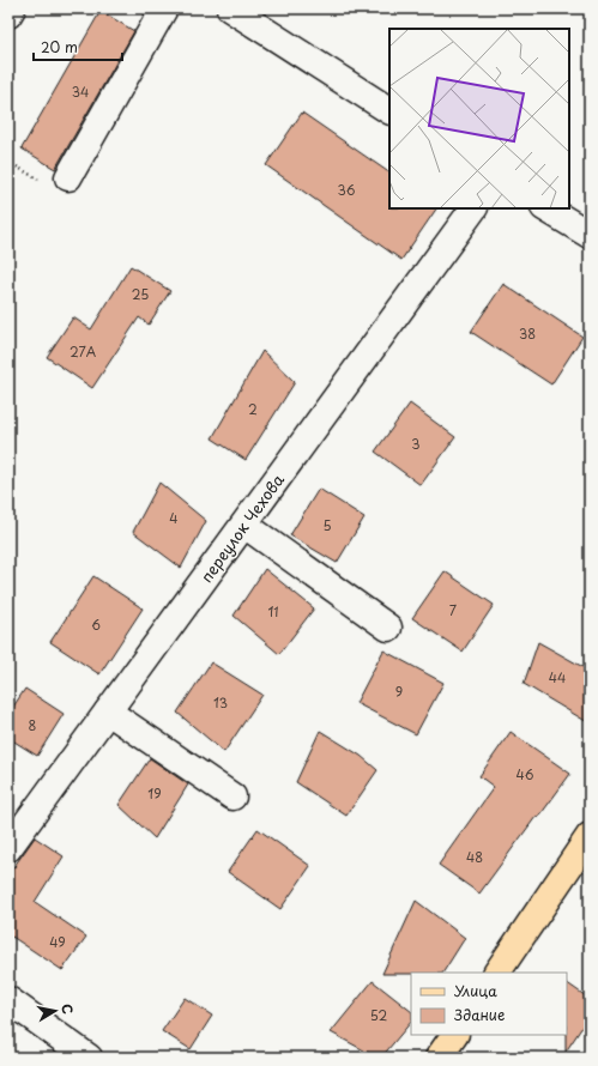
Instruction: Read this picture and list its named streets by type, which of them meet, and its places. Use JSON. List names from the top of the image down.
{
  "streets": {
    "street": ["переулок Чехова"]
  },
  "house_numbers": [
    "34",
    "36",
    "25",
    "38",
    "27А",
    "2",
    "3",
    "4",
    "5",
    "7",
    "11",
    "6",
    "44",
    "9",
    "13",
    "8",
    "46",
    "19",
    "48",
    "49",
    "52"
  ],
  "legend": ["Улица", "Здание"],
  "scale_bar": "20 m",
  "north": "right"
}
